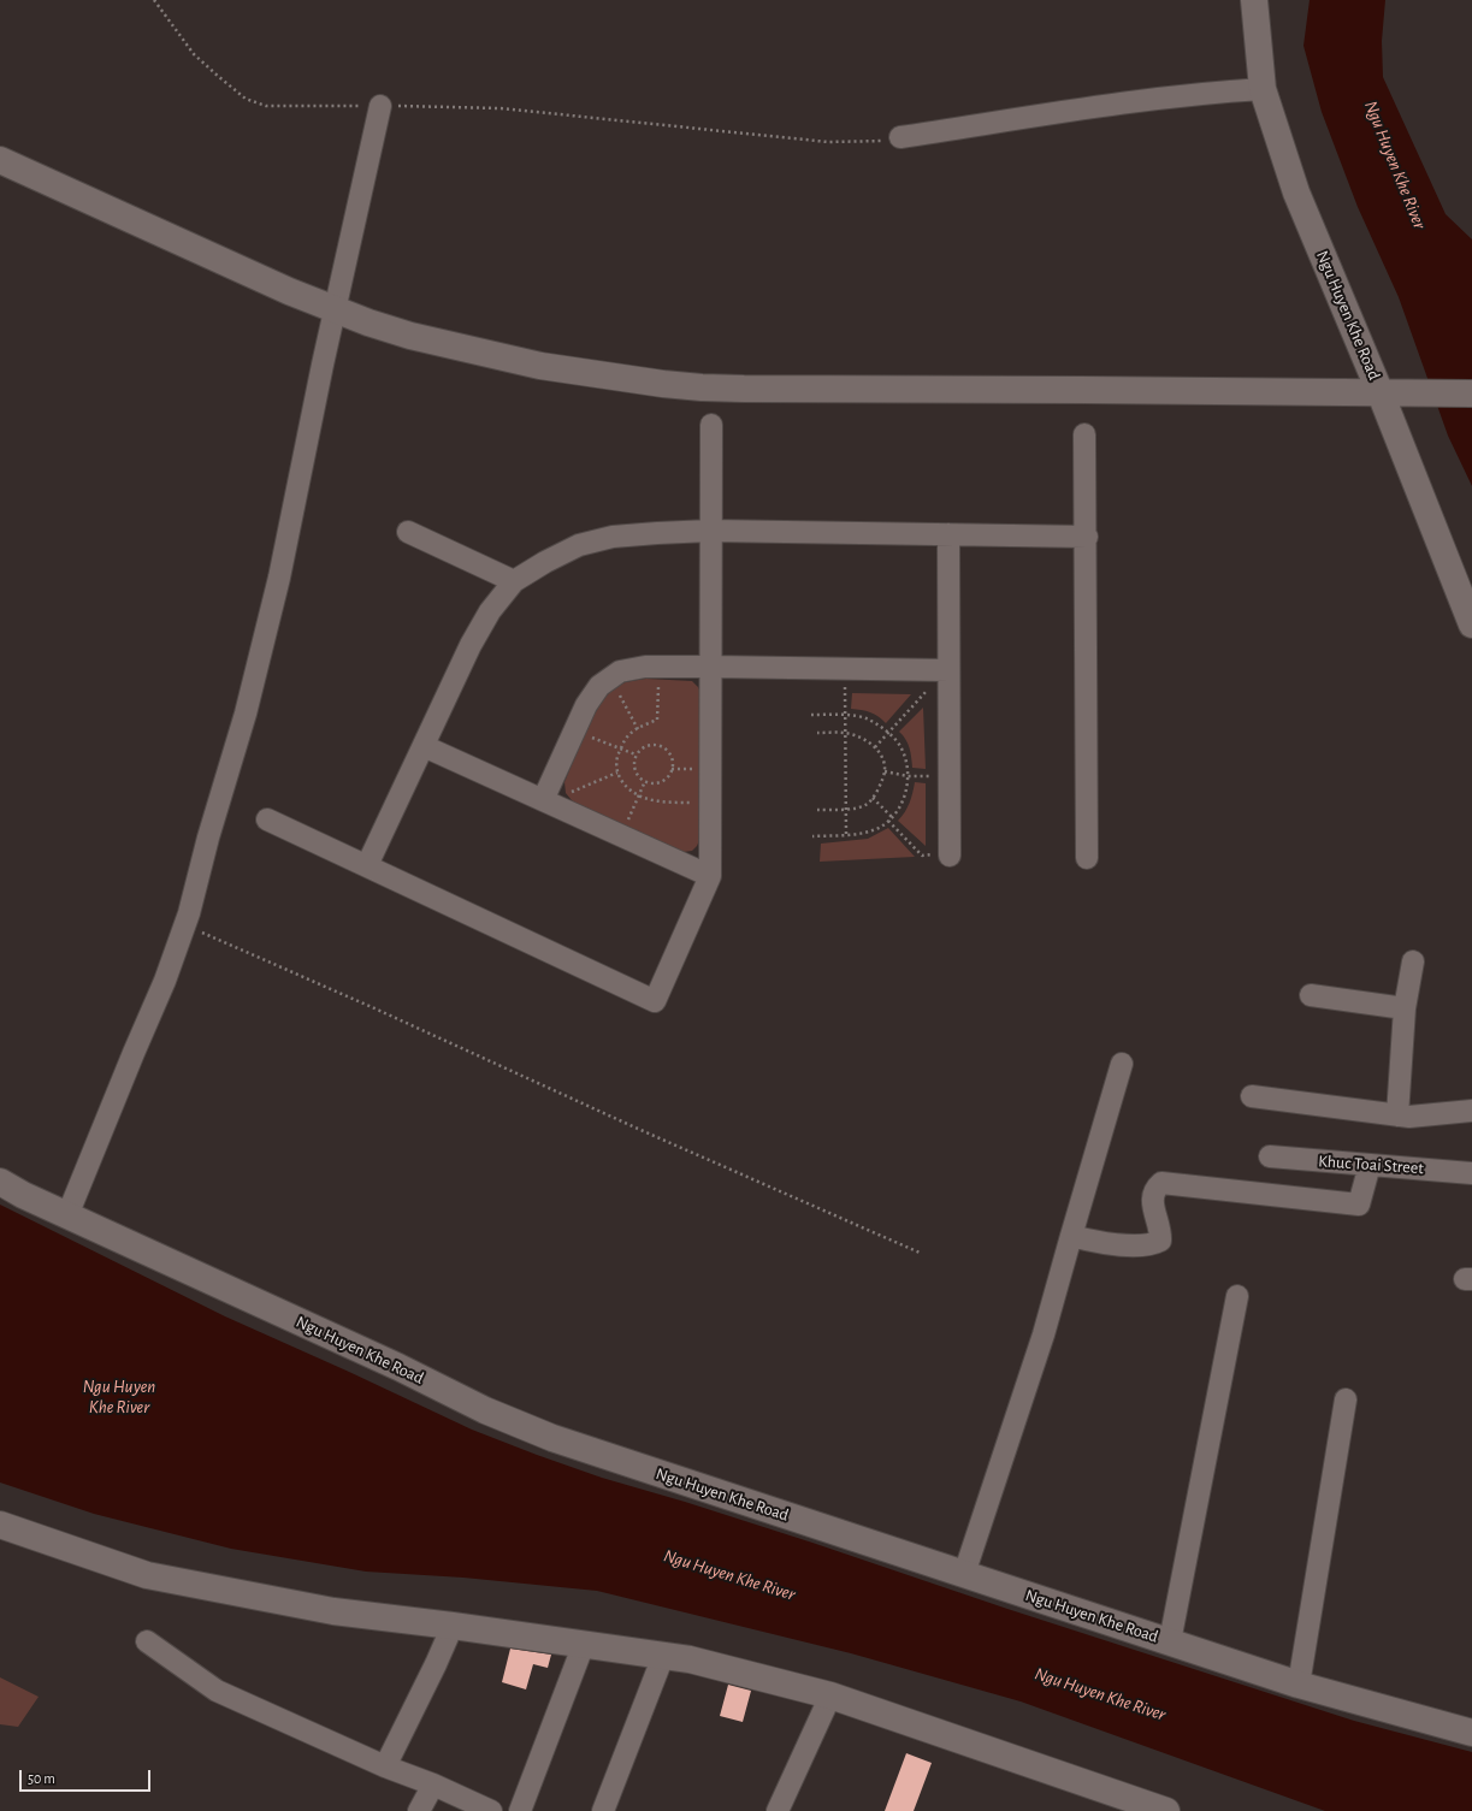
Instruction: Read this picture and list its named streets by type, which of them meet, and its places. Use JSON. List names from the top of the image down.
{
  "streets": {
    "street": ["Ngu Huyen Khe Road", "Khuc Toai Street"]
  },
  "water": ["Ngu Huyen Khe River"],
  "scale_bar": "50 m"
}
